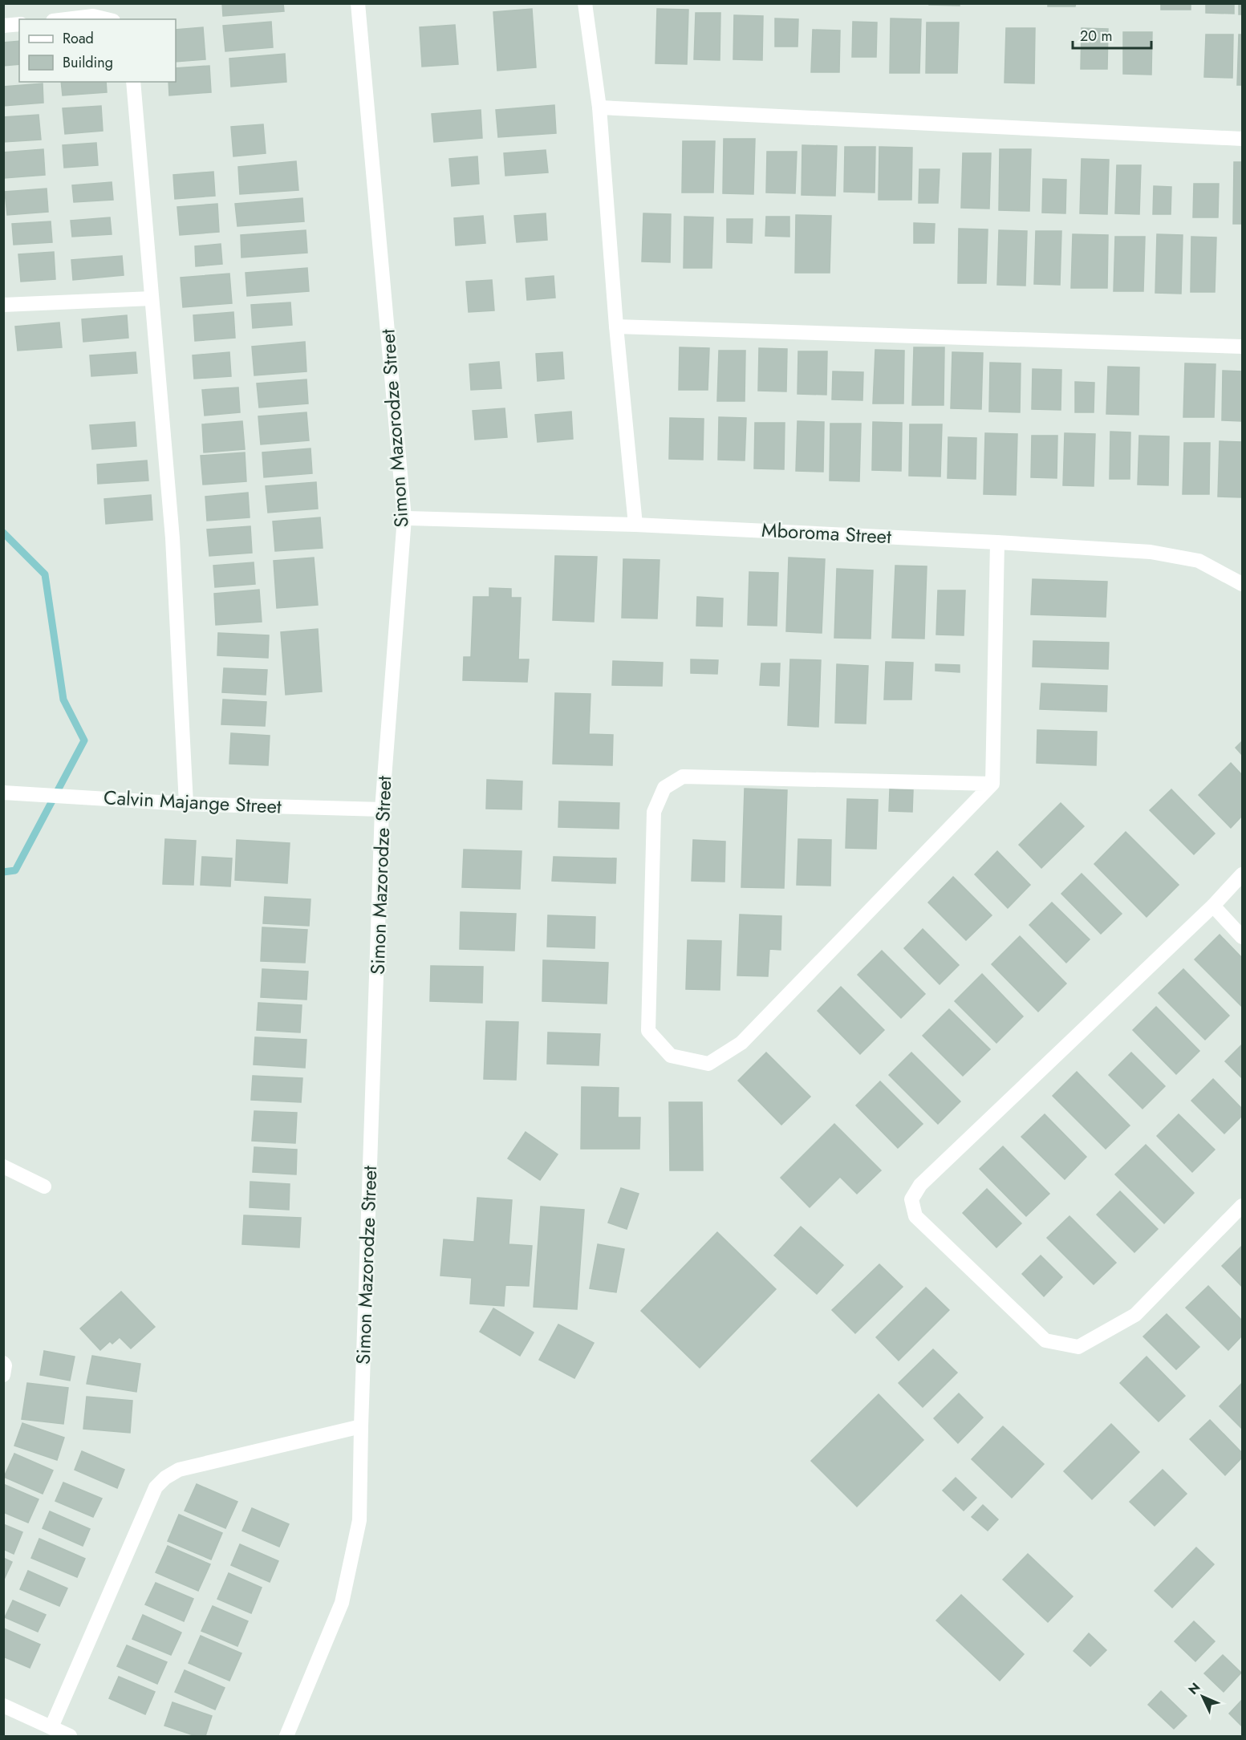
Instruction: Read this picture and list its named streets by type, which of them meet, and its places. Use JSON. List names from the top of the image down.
{
  "streets": {
    "street": ["Simon Mazorodze Street", "Mboroma Street", "Calvin Majange Street"]
  },
  "crossings": [
    ["Simon Mazorodze Street", "Mboroma Street"],
    ["Simon Mazorodze Street", "Calvin Majange Street"]
  ],
  "legend": ["Road", "Building"],
  "scale_bar": "20 m",
  "north": "top left"
}
